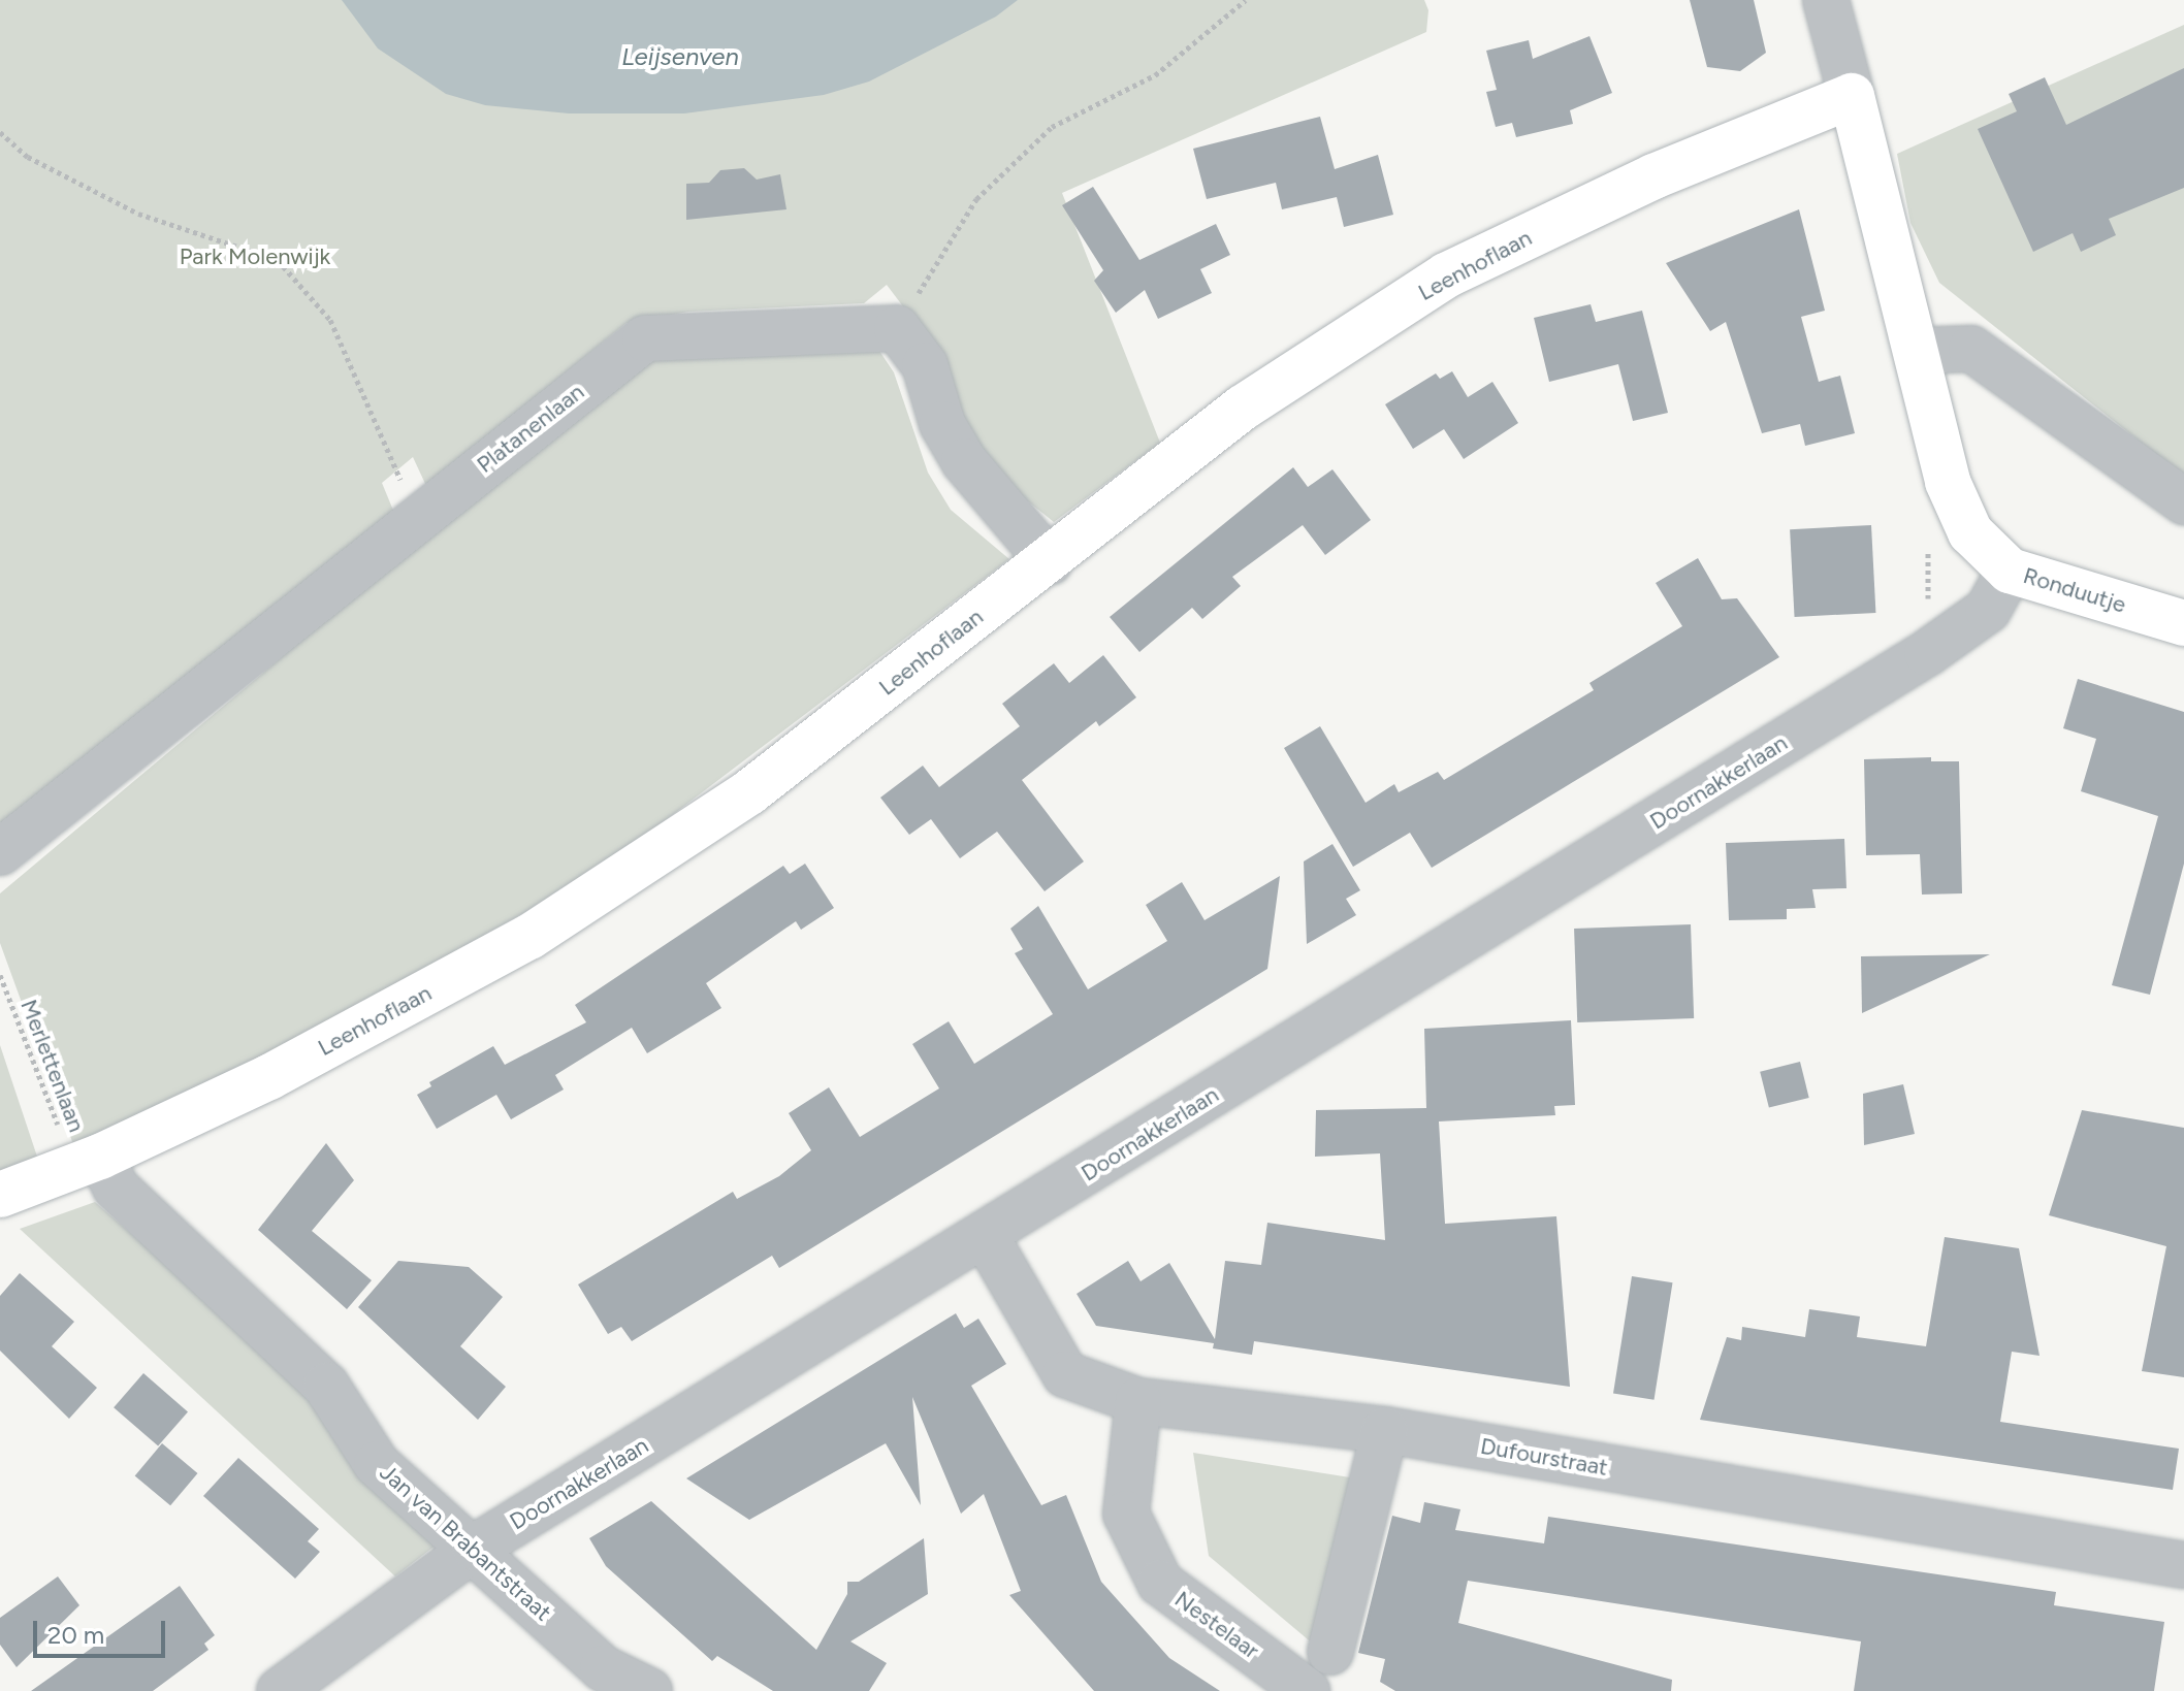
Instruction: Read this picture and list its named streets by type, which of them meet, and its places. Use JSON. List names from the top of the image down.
{
  "streets": {
    "street": [
      "Leenhoflaan",
      "Platanenlaan",
      "Ronduutje",
      "Doornakkerlaan",
      "Dufourstraat",
      "Jan van Brabantstraat",
      "Nestelaar"
    ],
    "path": ["Merlettenlaan"]
  },
  "crossings": [
    ["Leenhoflaan", "Ronduutje"],
    ["Leenhoflaan", "Merlettenlaan"],
    ["Leenhoflaan", "Jan van Brabantstraat"],
    ["Ronduutje", "Doornakkerlaan"],
    ["Doornakkerlaan", "Dufourstraat"],
    ["Doornakkerlaan", "Jan van Brabantstraat"],
    ["Merlettenlaan", "Jan van Brabantstraat"],
    ["Dufourstraat", "Nestelaar"]
  ],
  "water": ["Leijsenven"],
  "parks": ["Park Molenwijk"],
  "scale_bar": "20 m"
}
